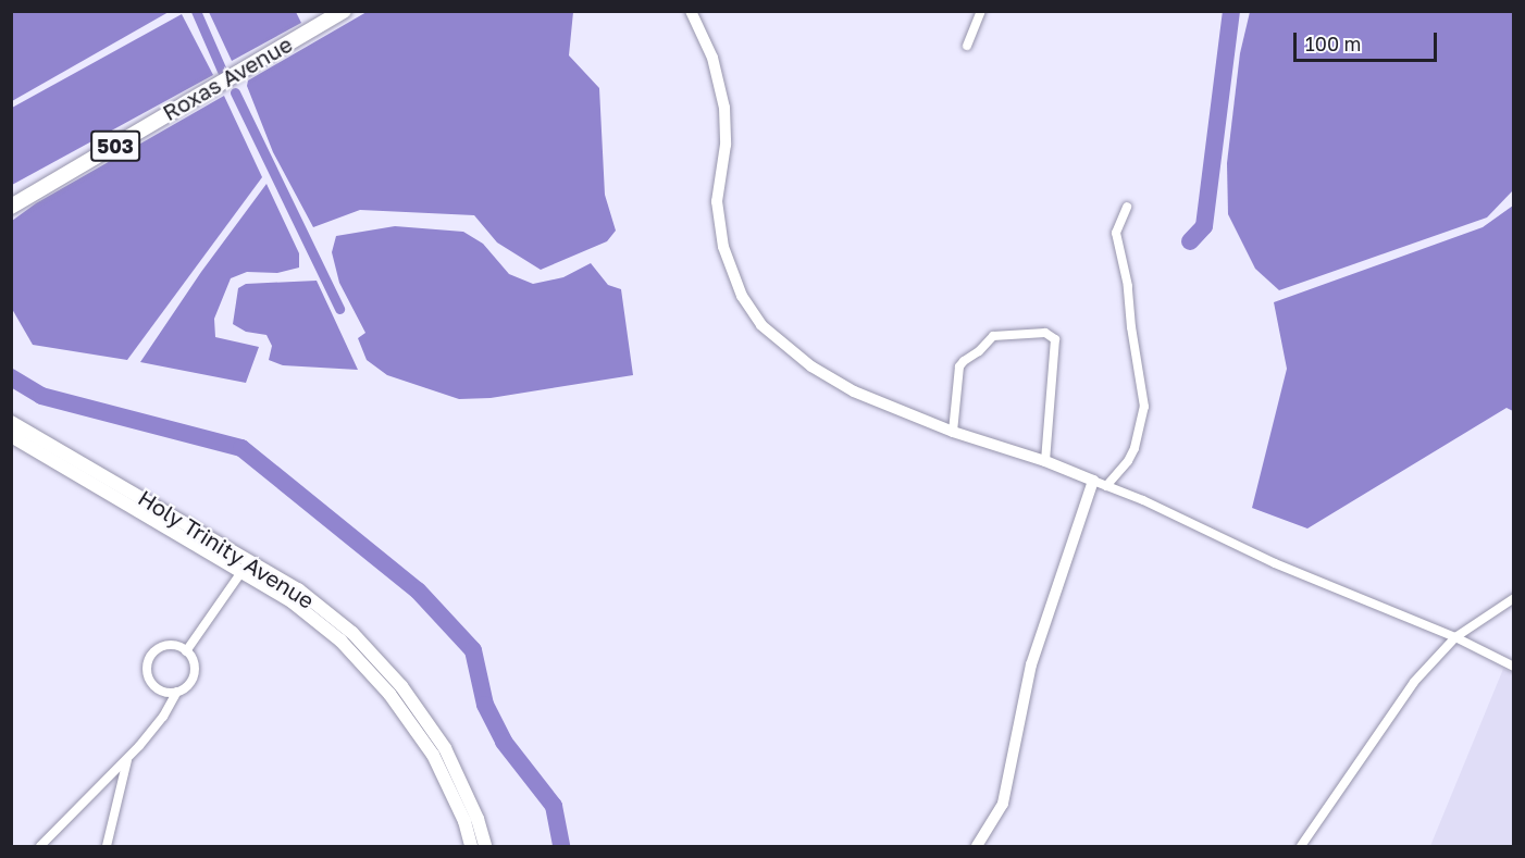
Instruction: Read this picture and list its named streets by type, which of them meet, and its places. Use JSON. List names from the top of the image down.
{
  "streets": {
    "main road": ["Roxas Avenue", "503", "Holy Trinity Avenue"]
  },
  "scale_bar": "100 m"
}
